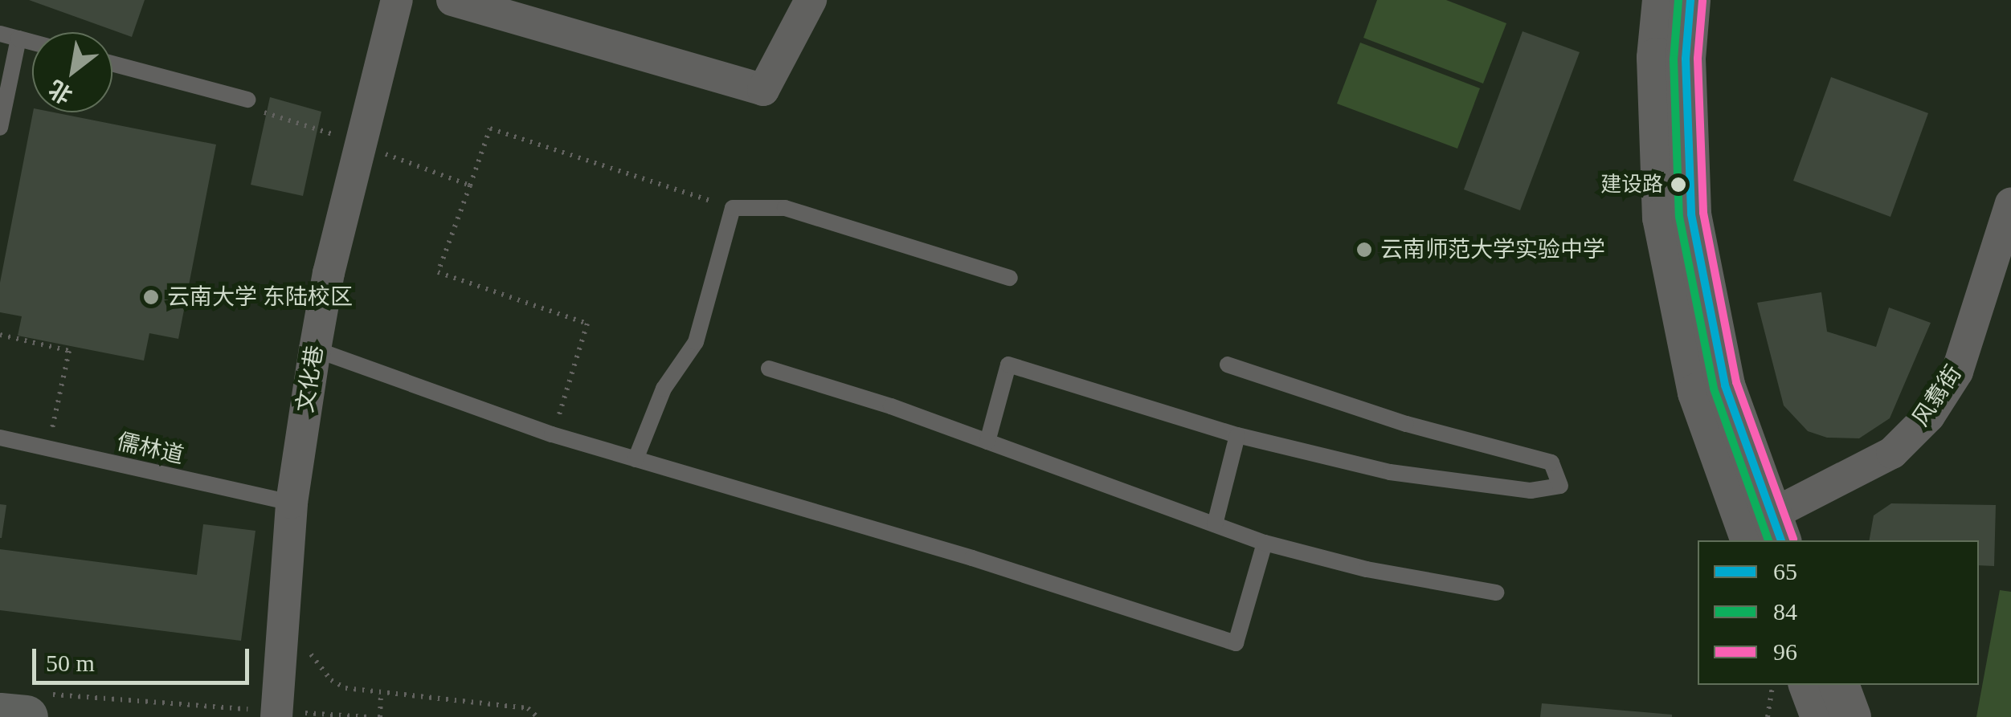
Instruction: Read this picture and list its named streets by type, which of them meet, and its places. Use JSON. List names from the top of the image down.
{
  "streets": {
    "street": ["文化巷", "风翥街"],
    "lane": ["儒林道"]
  },
  "crossings": [
    ["文化巷", "儒林道"]
  ],
  "places": ["建设路", "云南师范大学实验中学", "云南大学 东陆校区"],
  "lines": ["transit line 65", "transit line 84", "transit line 96"],
  "legend": ["65", "84", "96"],
  "scale_bar": "50 m",
  "north": "bottom left"
}
